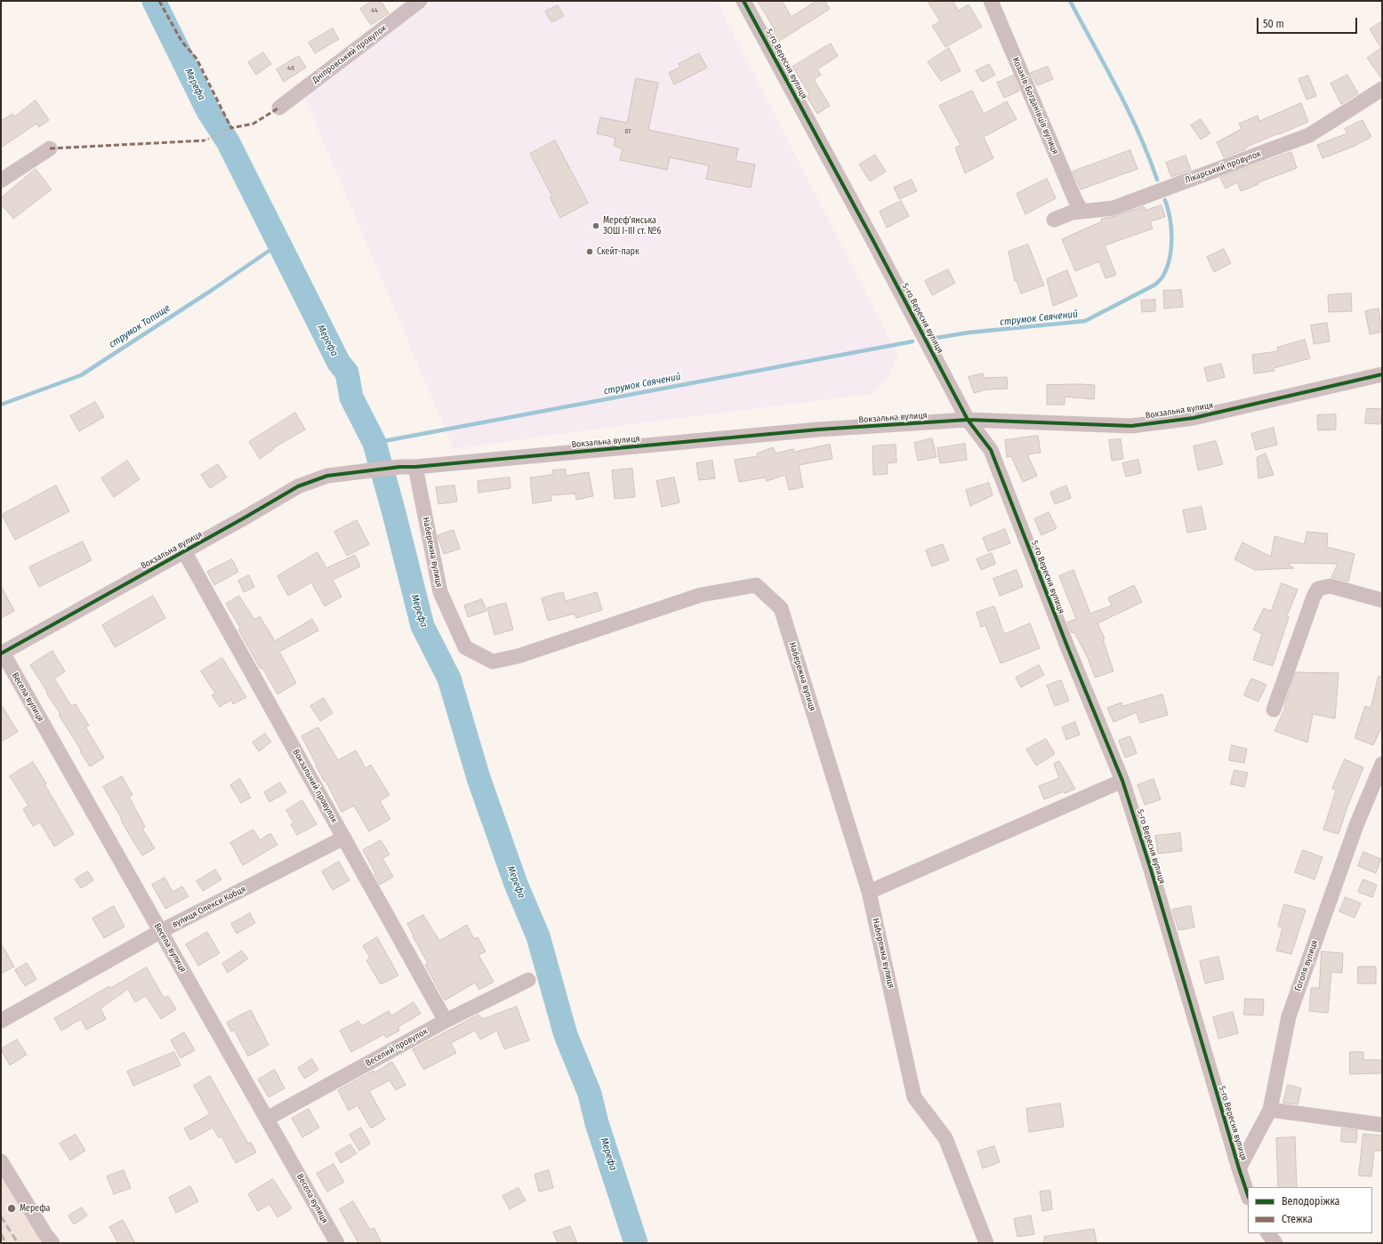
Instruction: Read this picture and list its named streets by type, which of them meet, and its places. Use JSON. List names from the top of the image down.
{
  "streets": {
    "street": [
      "Дніпровський провулок",
      "5-го Вересня вулиця",
      "Козаків-Богданівців вулиця",
      "Лікарський провулок",
      "Вокзальна вулиця",
      "Набережна вулиця",
      "Весела вулиця",
      "Вокзальний провулок",
      "вулиця Олекси Кобця",
      "Гоголя вулиця",
      "Веселий провулок"
    ]
  },
  "crossings": [
    ["5-го Вересня вулиця", "Вокзальна вулиця"],
    ["5-го Вересня вулиця", "Гоголя вулиця"],
    ["Козаків-Богданівців вулиця", "Лікарський провулок"],
    ["Вокзальна вулиця", "Набережна вулиця"],
    ["Вокзальна вулиця", "Весела вулиця"],
    ["Вокзальна вулиця", "Вокзальний провулок"],
    ["Весела вулиця", "вулиця Олекси Кобця"],
    ["Весела вулиця", "Веселий провулок"],
    ["Вокзальний провулок", "вулиця Олекси Кобця"],
    ["Вокзальний провулок", "Веселий провулок"]
  ],
  "water": ["Мерефа", "струмок Свячений", "струмок Топище"],
  "places": ["Мереф'янська ЗОШ І-ІІІ ст. №6", "Скейт-парк", "Мерефа"],
  "house_numbers": ["44", "48", "87"],
  "legend": ["Велодоріжка", "Стежка"],
  "scale_bar": "50 m"
}
